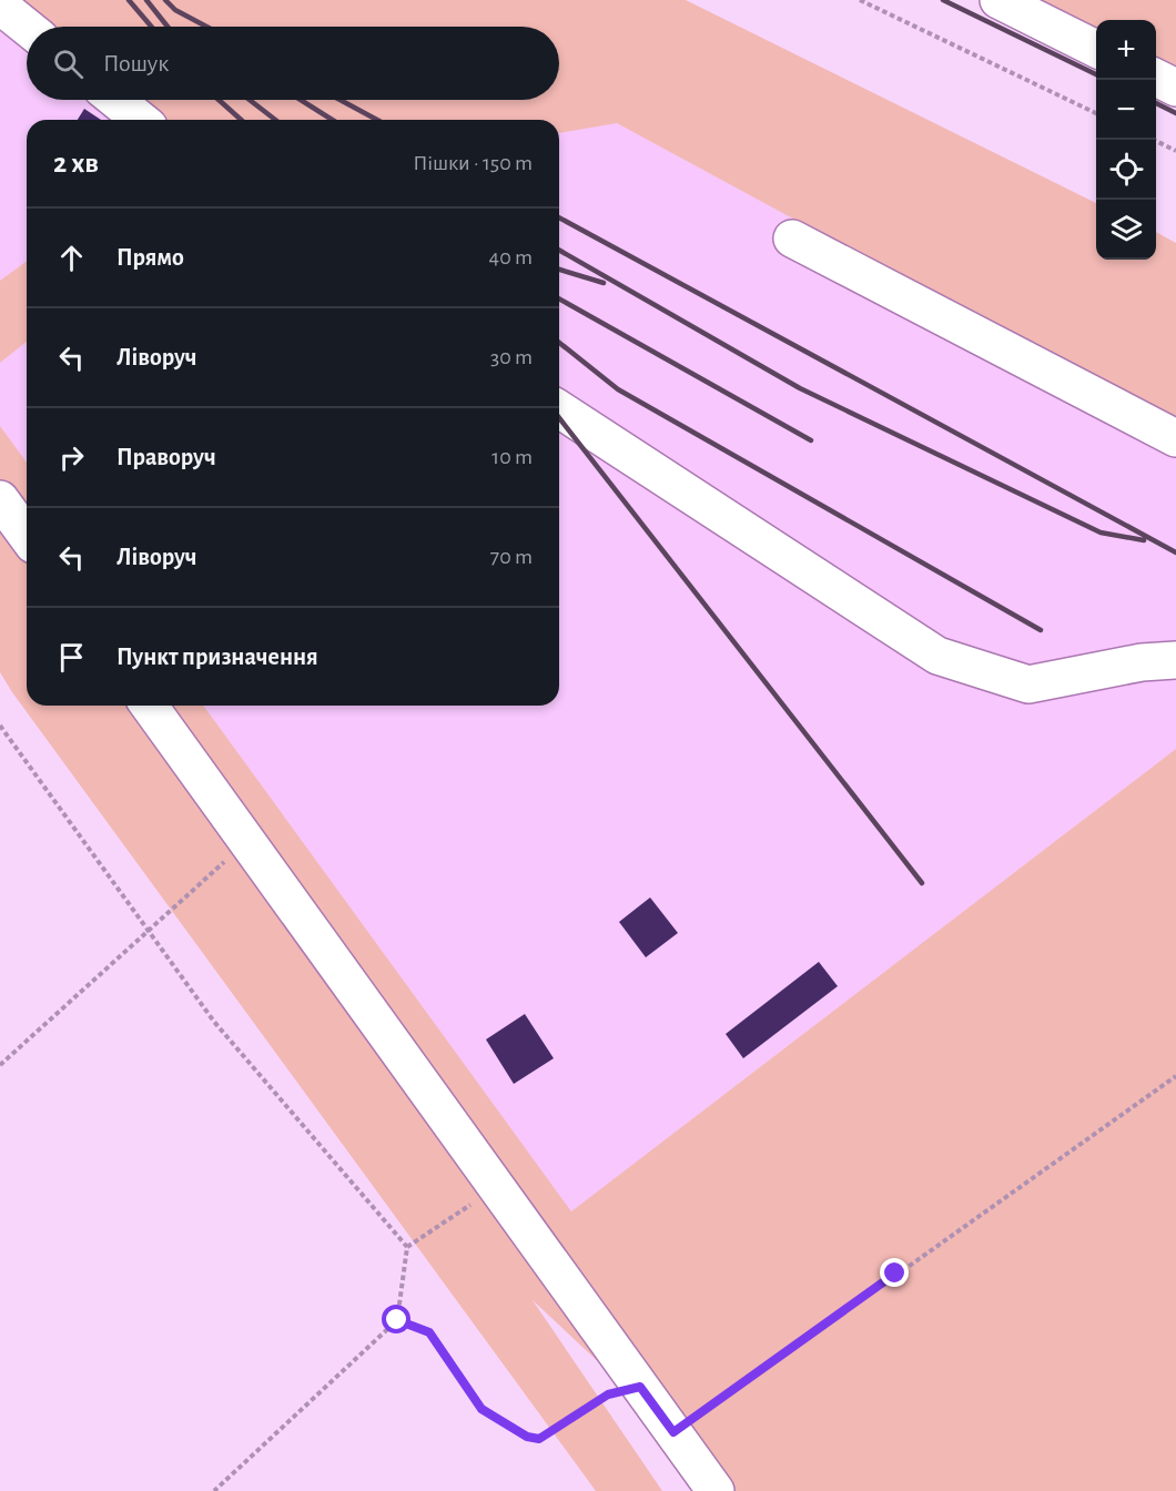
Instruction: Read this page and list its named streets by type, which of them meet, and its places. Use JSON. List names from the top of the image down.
{
  "page": {
    "map_buttons": ["+", "−"],
    "search": "Пошук",
    "heading": ["2 хв", "Пішки · 150 m"],
    "list": [
      ["Прямо", "40 m"],
      ["Ліворуч", "30 m"],
      ["Праворуч", "10 m"],
      ["Ліворуч", "70 m"],
      "Пункт призначення"
    ]
  }
}
